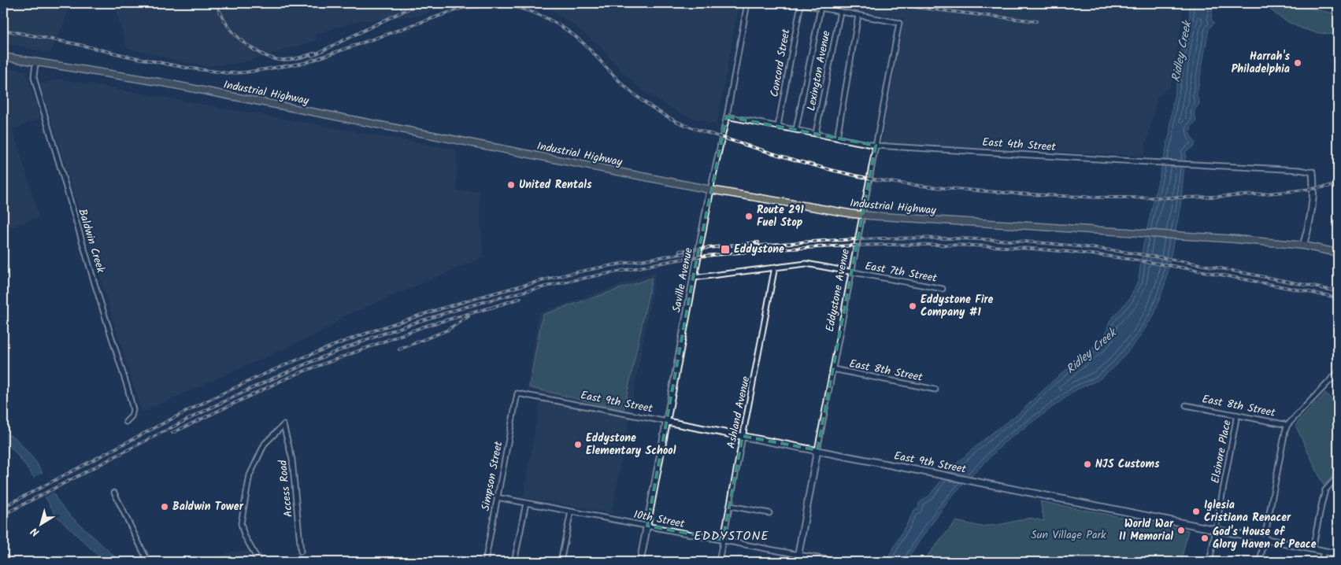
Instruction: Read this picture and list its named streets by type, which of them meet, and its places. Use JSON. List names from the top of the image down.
{
  "streets": {
    "main road": ["Industrial Highway"],
    "street": [
      "Concord Street",
      "Lexington Avenue",
      "East 4th Street",
      "Baldwin Creek",
      "East 7th Street",
      "Saville Avenue",
      "Eddystone Avenue",
      "East 8th Street",
      "East 9th Street",
      "Ashland Avenue",
      "Elsinore Place",
      "Simpson Street",
      "Access Road",
      "10th Street"
    ]
  },
  "crossings": [
    ["Concord Street", "East 4th Street"],
    ["Lexington Avenue", "East 4th Street"],
    ["Industrial Highway", "Baldwin Creek"],
    ["Industrial Highway", "Saville Avenue"],
    ["East 4th Street", "Saville Avenue"],
    ["East 4th Street", "Eddystone Avenue"],
    ["East 7th Street", "Saville Avenue"],
    ["East 7th Street", "Eddystone Avenue"],
    ["East 7th Street", "Ashland Avenue"],
    ["Saville Avenue", "East 9th Street"],
    ["Saville Avenue", "10th Street"],
    ["Eddystone Avenue", "East 8th Street"],
    ["Eddystone Avenue", "East 9th Street"],
    ["Eddystone Avenue", "10th Street"],
    ["East 8th Street", "Elsinore Place"],
    ["East 9th Street", "Ashland Avenue"],
    ["East 9th Street", "Elsinore Place"],
    ["East 9th Street", "Simpson Street"],
    ["Ashland Avenue", "10th Street"],
    ["Simpson Street", "10th Street"]
  ],
  "districts": ["EDDYSTONE"],
  "water": ["Ridley Creek"],
  "parks": ["Sun Village Park"],
  "places": {
    "other": [
      "Harrah's Philadelphia",
      "United Rentals",
      "Route 291 Fuel Stop",
      "Eddystone Fire Company #1",
      "Eddystone Elementary School",
      "NJS Customs",
      "Baldwin Tower",
      "Iglesia Cristiana Renacer",
      "World War II Memorial",
      "God's House of Glory Haven of Peace"
    ],
    "transit": ["Eddystone"]
  },
  "north": "bottom left"
}
